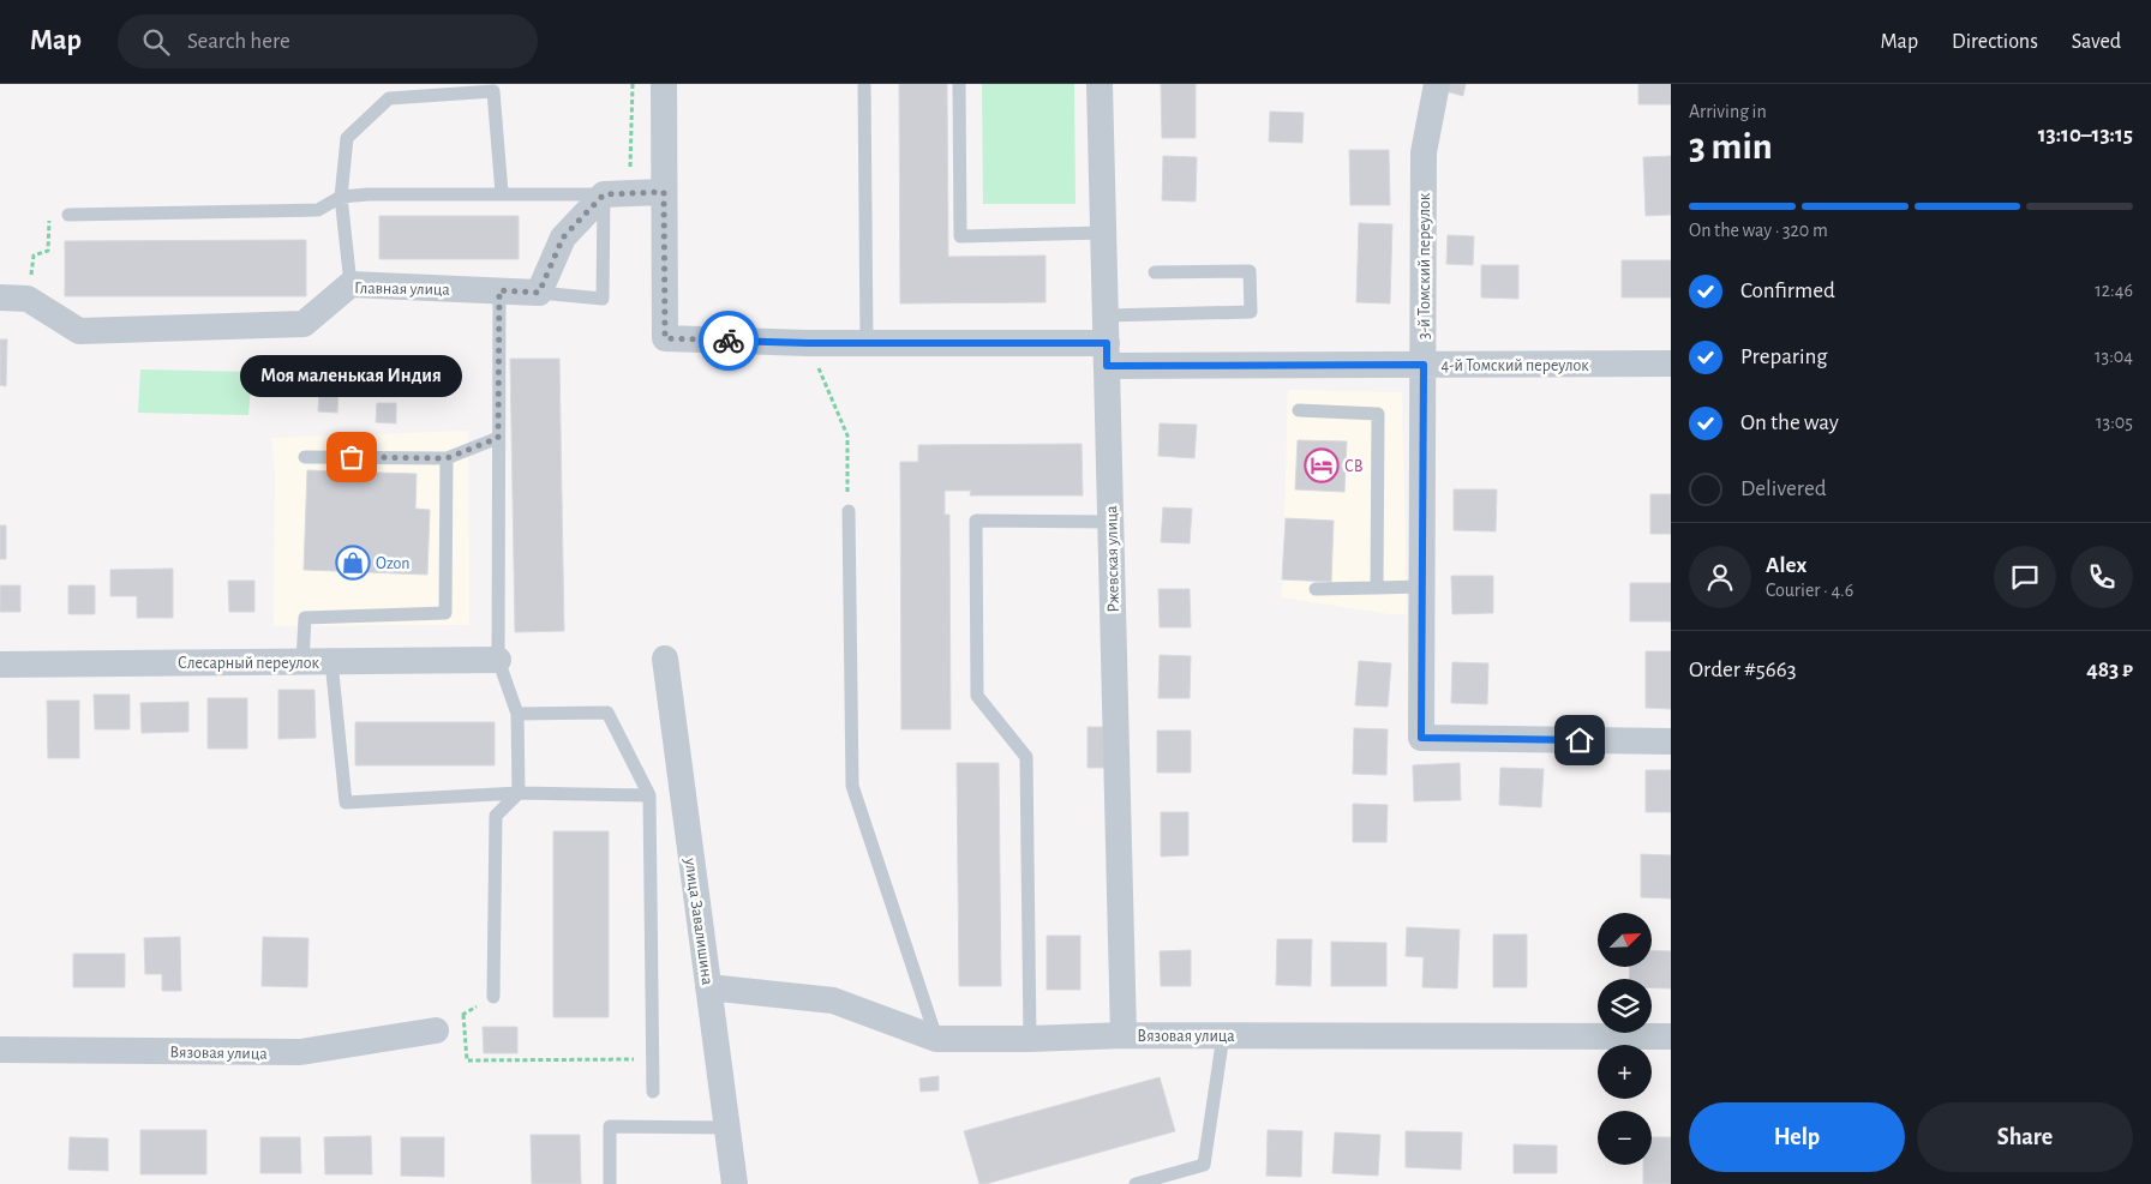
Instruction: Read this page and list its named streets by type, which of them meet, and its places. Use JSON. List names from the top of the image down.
{
  "streets": {
    "street": [
      "3-й Томский переулок",
      "Главная улица",
      "4-й Томский переулок",
      "Ржевская улица",
      "Слесарный переулок",
      "улица Завалишина",
      "Вязовая улица"
    ]
  },
  "crossings": [
    ["3-й Томский переулок", "4-й Томский переулок"],
    ["4-й Томский переулок", "Ржевская улица"],
    ["Ржевская улица", "Вязовая улица"],
    ["улица Завалишина", "Вязовая улица"]
  ],
  "places": {
    "other": ["Моя маленькая Индия"],
    "hotel": ["СВ"],
    "shop": ["Ozon"]
  },
  "north": "top right",
  "page": {
    "header": "Map",
    "search": "Search here",
    "nav": ["Map", "Directions", "Saved"],
    "heading": ["3 min", "Arriving in", "13:10–13:15"],
    "panel": [
      "Alex",
      "Courier · 4.6",
      "Order #5663",
      "483 ₽"
    ],
    "bar": "On the way · 320 m",
    "list": [
      ["Confirmed", "12:46"],
      ["Preparing", "13:04"],
      ["On the way", "13:05"],
      "Delivered"
    ],
    "bubble": "Моя маленькая Индия",
    "map_buttons": ["+", "−"],
    "buttons": ["Help", "Share"]
  }
}
